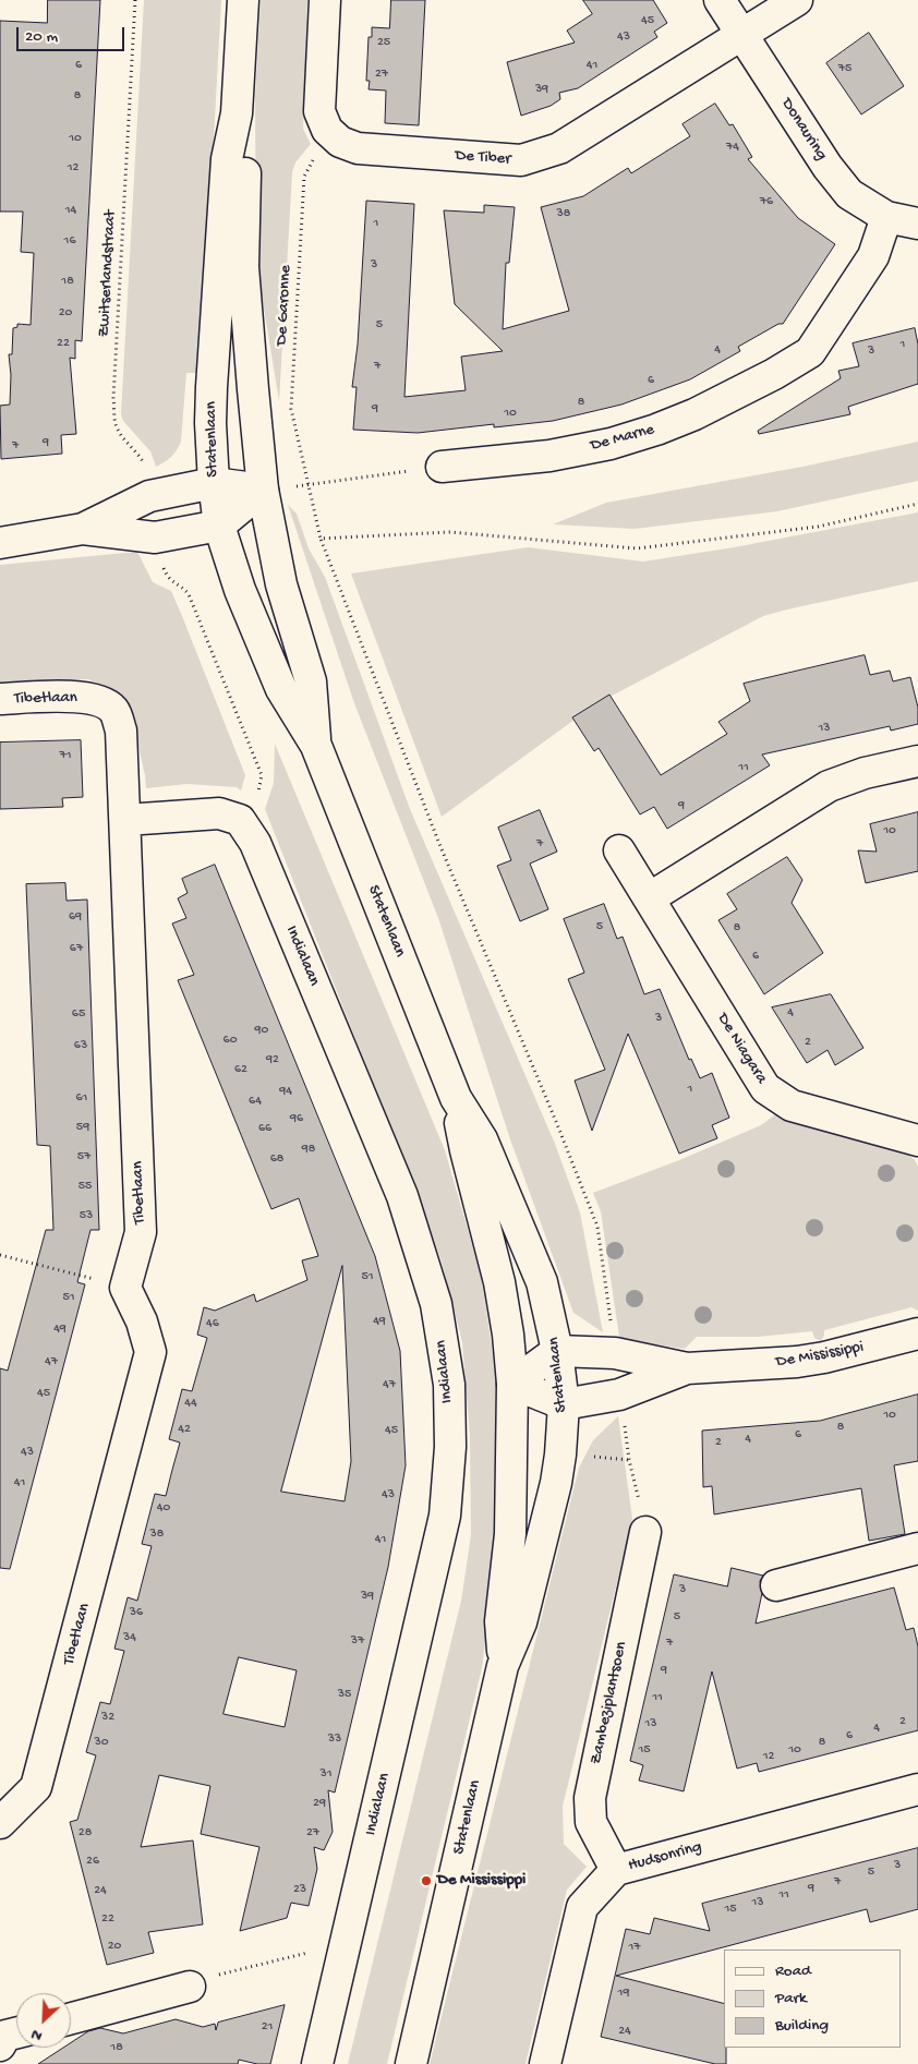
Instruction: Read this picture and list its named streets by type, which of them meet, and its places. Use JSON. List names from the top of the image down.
{
  "streets": {
    "street": [
      "Donauring",
      "De Tiber",
      "De Marne",
      "Statenlaan",
      "Tibetlaan",
      "Indialaan",
      "De Niagara",
      "De Mississippi",
      "Zambeziplantsoen",
      "Hudsonring"
    ],
    "path": ["Zwitserlandstraat", "De Garonne"]
  },
  "crossings": [
    ["Donauring", "De Tiber"],
    ["Donauring", "De Marne"],
    ["De Tiber", "De Garonne"],
    ["De Garonne", "De Mississippi"],
    ["Statenlaan", "De Mississippi"],
    ["Zambeziplantsoen", "Hudsonring"]
  ],
  "places": ["De Mississippi"],
  "house_numbers": [
    "45",
    "43",
    "25",
    "6",
    "41",
    "75",
    "27",
    "39",
    "8",
    "10",
    "74",
    "12",
    "76",
    "14",
    "38",
    "1",
    "16",
    "3",
    "18",
    "20",
    "5",
    "22",
    "1",
    "4",
    "3",
    "7",
    "6",
    "8",
    "9",
    "10",
    "9",
    "7",
    "13",
    "71",
    "11",
    "9",
    "10",
    "7",
    "69",
    "5",
    "8",
    "67",
    "6",
    "4",
    "65",
    "3",
    "90",
    "60",
    "2",
    "63",
    "92",
    "62",
    "1",
    "94",
    "61",
    "64",
    "96",
    "59",
    "66",
    "98",
    "57",
    "68",
    "55",
    "53",
    "51",
    "51",
    "49",
    "46",
    "49",
    "47",
    "47",
    "45",
    "44",
    "10",
    "8",
    "42",
    "45",
    "6",
    "4",
    "2",
    "43",
    "41",
    "43",
    "40",
    "38",
    "41",
    "3",
    "39",
    "36",
    "5",
    "34",
    "37",
    "7",
    "9",
    "35",
    "11",
    "32",
    "2",
    "13",
    "4",
    "6",
    "33",
    "30",
    "8",
    "15",
    "10",
    "12",
    "31",
    "29",
    "28",
    "27",
    "26",
    "3",
    "5",
    "7",
    "9",
    "23",
    "24",
    "11",
    "13",
    "15",
    "22",
    "20",
    "17",
    "19",
    "21",
    "24",
    "18"
  ],
  "legend": ["Road", "Park", "Building"],
  "scale_bar": "20 m",
  "north": "bottom left"
}
